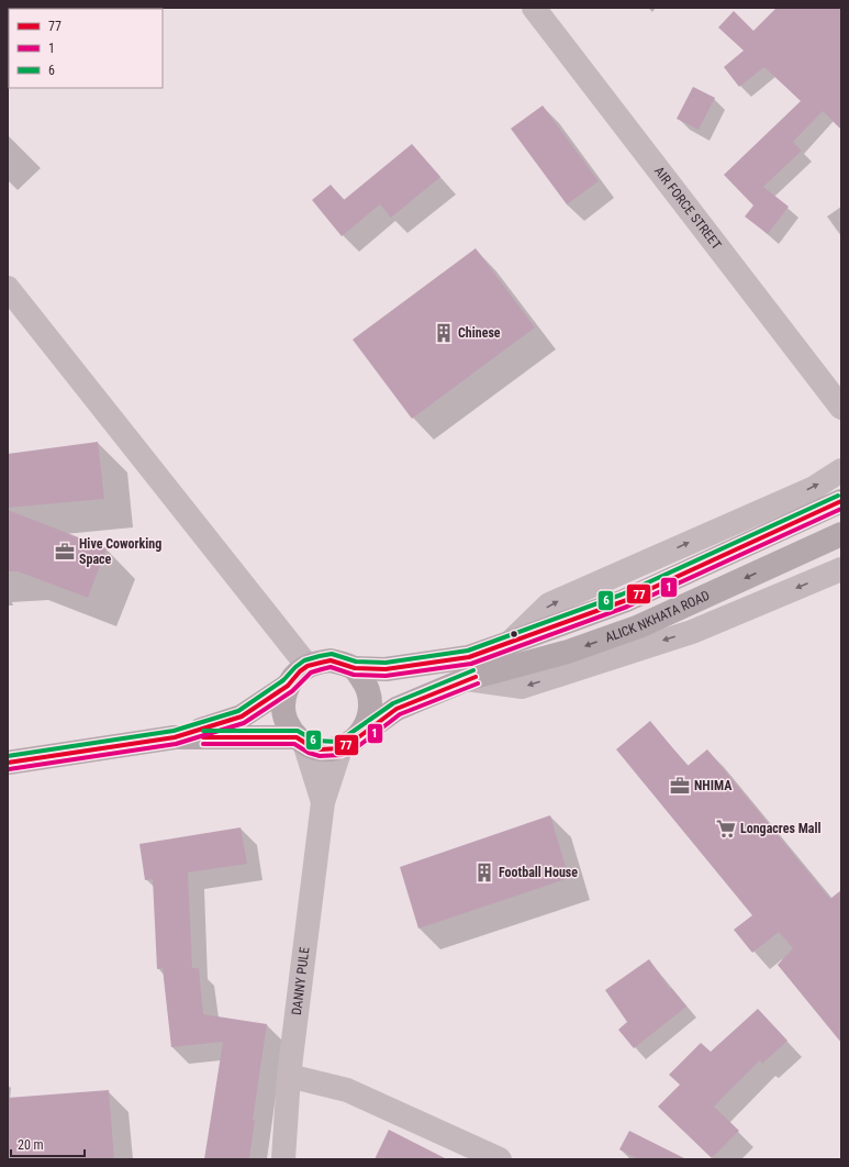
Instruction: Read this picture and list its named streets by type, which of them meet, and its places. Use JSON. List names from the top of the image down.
{
  "streets": {
    "main road": ["ALICK NKHATA ROAD"],
    "street": ["AIR FORCE STREET", "DANNY PULE"]
  },
  "crossings": [
    ["ALICK NKHATA ROAD", "DANNY PULE"]
  ],
  "places": {
    "building": ["Chinese", "Football House"],
    "office": ["Hive Coworking Space", "NHIMA"],
    "supermarket": ["Longacres Mall"]
  },
  "lines": ["transit line 6", "transit line 77", "transit line 1"],
  "legend": ["77", "1", "6"],
  "scale_bar": "20 m"
}
